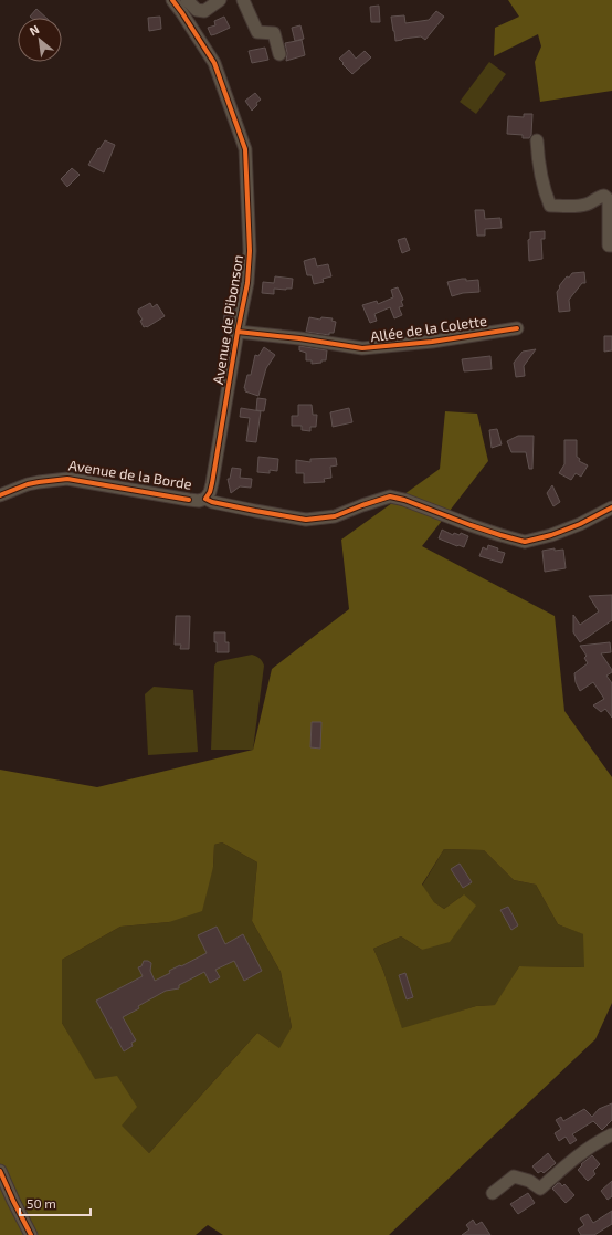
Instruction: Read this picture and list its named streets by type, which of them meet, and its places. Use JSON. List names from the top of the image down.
{
  "streets": {
    "street": ["Avenue de Pibonson", "Allée de la Colette", "Avenue de la Borde"]
  },
  "crossings": [
    ["Avenue de Pibonson", "Allée de la Colette"],
    ["Avenue de Pibonson", "Avenue de la Borde"]
  ],
  "scale_bar": "50 m",
  "north": "top left"
}
